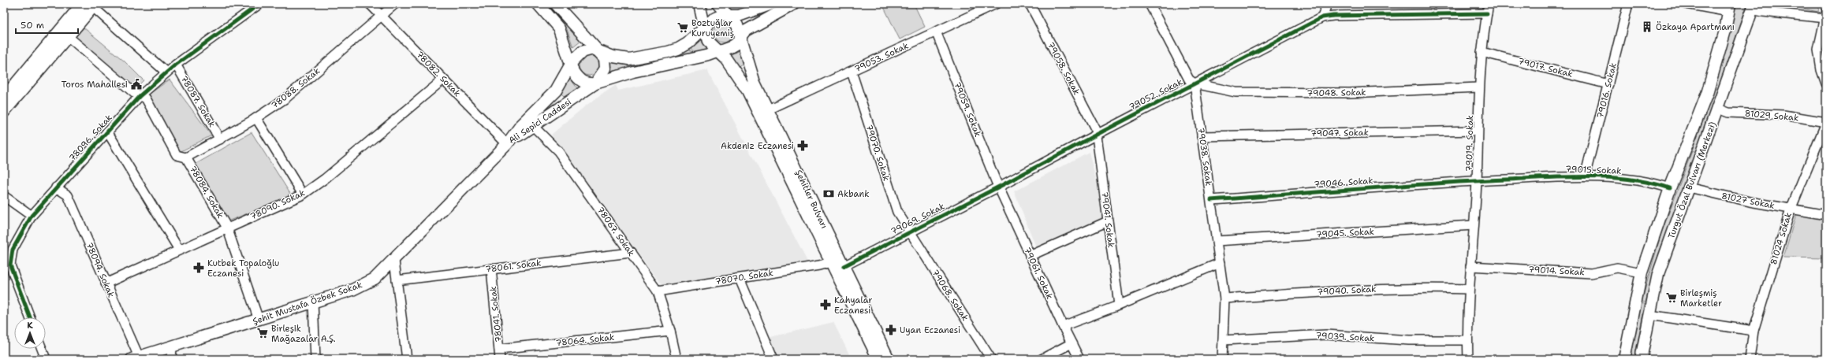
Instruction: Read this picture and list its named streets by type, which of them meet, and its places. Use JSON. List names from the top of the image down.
{
  "streets": {
    "main road": [
      "Ali Sepici Caddesi",
      "Turgut Özal Bulvarı (Merkezi)",
      "Şehitler Bulvarı",
      "Şehit Mustafa Özbek Sokak"
    ],
    "street": [
      "79053. Sokak",
      "79017. Sokak",
      "79058. Sokak",
      "78082. Sokak",
      "78088. Sokak",
      "79016. Sokak",
      "79048. Sokak",
      "79052. Sokak",
      "78087. Sokak",
      "79059. Sokak",
      "81029 Sokak",
      "79047. Sokak",
      "78096. Sokak",
      "79019. Sokak",
      "79070. Sokak",
      "79038. Sokak",
      "79015. Sokak",
      "79046. Sokak",
      "78084. Sokak",
      "81027 Sokak",
      "78090. Sokak",
      "79069. Sokak",
      "79041. Sokak",
      "78067. Sokak",
      "79045. Sokak",
      "81024 Sokak",
      "78061. Sokak",
      "78094. Sokak",
      "79014. Sokak",
      "79061. Sokak",
      "78070. Sokak",
      "79040. Sokak",
      "79068. Sokak",
      "78041. Sokak",
      "79039. Sokak",
      "78064. Sokak"
    ]
  },
  "crossings": [
    ["79053. Sokak", "79059. Sokak"],
    ["79053. Sokak", "79070. Sokak"],
    ["79053. Sokak", "Şehitler Bulvarı"],
    ["79017. Sokak", "79016. Sokak"],
    ["79017. Sokak", "79019. Sokak"],
    ["79058. Sokak", "79052. Sokak"],
    ["79058. Sokak", "79041. Sokak"],
    ["78082. Sokak", "78088. Sokak"],
    ["78082. Sokak", "Ali Sepici Caddesi"],
    ["78082. Sokak", "78090. Sokak"],
    ["78082. Sokak", "Şehit Mustafa Özbek Sokak"],
    ["78088. Sokak", "78087. Sokak"],
    ["78088. Sokak", "78084. Sokak"],
    ["79016. Sokak", "79015. Sokak"],
    ["79048. Sokak", "79052. Sokak"],
    ["79048. Sokak", "79019. Sokak"],
    ["79048. Sokak", "79038. Sokak"],
    ["79052. Sokak", "79059. Sokak"],
    ["79052. Sokak", "79038. Sokak"],
    ["79052. Sokak", "79069. Sokak"],
    ["79052. Sokak", "79041. Sokak"],
    ["79052. Sokak", "79061. Sokak"],
    ["78087. Sokak", "78096. Sokak"],
    ["79059. Sokak", "79069. Sokak"],
    ["79059. Sokak", "79061. Sokak"],
    ["81029 Sokak", "Turgut Özal Bulvarı (Merkezi)"],
    ["81029 Sokak", "81024 Sokak"],
    ["Ali Sepici Caddesi", "Şehitler Bulvarı"],
    ["Ali Sepici Caddesi", "78067. Sokak"],
    ["Ali Sepici Caddesi", "Şehit Mustafa Özbek Sokak"],
    ["79047. Sokak", "79019. Sokak"],
    ["79047. Sokak", "79038. Sokak"],
    ["78096. Sokak", "78084. Sokak"],
    ["78096. Sokak", "78094. Sokak"],
    ["79019. Sokak", "79015. Sokak"],
    ["79019. Sokak", "79046. Sokak"],
    ["79019. Sokak", "79045. Sokak"],
    ["79019. Sokak", "79014. Sokak"],
    ["79019. Sokak", "79040. Sokak"],
    ["79019. Sokak", "79039. Sokak"],
    ["79070. Sokak", "79069. Sokak"],
    ["79070. Sokak", "79068. Sokak"],
    ["79038. Sokak", "79046. Sokak"],
    ["79038. Sokak", "79045. Sokak"],
    ["79038. Sokak", "79040. Sokak"],
    ["79038. Sokak", "79039. Sokak"],
    ["79015. Sokak", "Turgut Özal Bulvarı (Merkezi)"],
    ["79015. Sokak", "79046. Sokak"],
    ["Turgut Özal Bulvarı (Merkezi)", "81027 Sokak"],
    ["Turgut Özal Bulvarı (Merkezi)", "79014. Sokak"],
    ["78084. Sokak", "78090. Sokak"],
    ["78084. Sokak", "Şehit Mustafa Özbek Sokak"],
    ["Şehitler Bulvarı", "79069. Sokak"],
    ["Şehitler Bulvarı", "78070. Sokak"],
    ["81027 Sokak", "81024 Sokak"],
    ["78090. Sokak", "78094. Sokak"],
    ["79069. Sokak", "79061. Sokak"],
    ["79069. Sokak", "79068. Sokak"],
    ["78067. Sokak", "78061. Sokak"],
    ["78067. Sokak", "78070. Sokak"],
    ["78067. Sokak", "78064. Sokak"],
    ["78061. Sokak", "78041. Sokak"],
    ["78094. Sokak", "Şehit Mustafa Özbek Sokak"],
    ["78041. Sokak", "78064. Sokak"]
  ],
  "places": {
    "building": ["Özkaya Apartmanı"],
    "supermarket": ["Boztuğlar Kuruyemiş", "Birleşmiş Marketler", "Birleşik Mağazalar A.Ş."],
    "public building": ["Toros Mahallesi"],
    "pharmacy": [
      "Akdeniz Eczanesi",
      "Kutbek Topaloğlu Eczanesi",
      "Kahyalar Eczanesi",
      "Uyan Eczanesi"
    ],
    "bank": ["Akbank"]
  },
  "scale_bar": "50 m",
  "north": "top"
}
